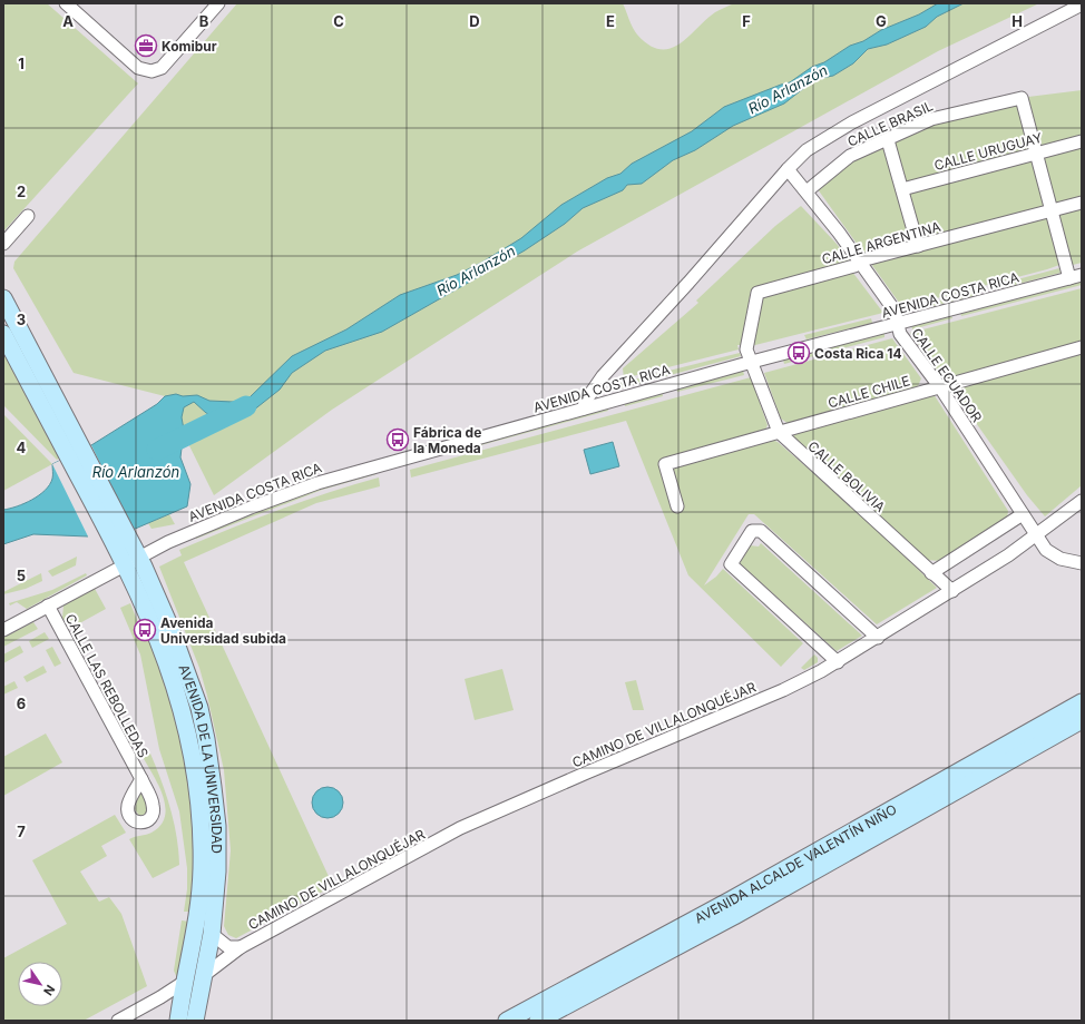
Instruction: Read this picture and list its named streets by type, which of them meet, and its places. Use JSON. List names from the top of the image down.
{
  "streets": {
    "main road": ["AVENIDA DE LA UNIVERSIDAD", "AVENIDA ALCALDE VALENTÍN NIÑO"],
    "street": [
      "CALLE BRASIL",
      "CALLE URUGUAY",
      "CALLE ARGENTINA",
      "AVENIDA COSTA RICA",
      "CALLE ECUADOR",
      "CALLE CHILE",
      "CALLE BOLIVIA",
      "CALLE LAS REBOLLEDAS",
      "CAMINO DE VILLALONQUÉJAR"
    ]
  },
  "crossings": [
    ["CALLE BRASIL", "CALLE URUGUAY"],
    ["CALLE BRASIL", "CALLE ECUADOR"],
    ["CALLE ARGENTINA", "AVENIDA COSTA RICA"],
    ["CALLE ARGENTINA", "CALLE ECUADOR"],
    ["CALLE ARGENTINA", "CALLE BOLIVIA"],
    ["AVENIDA COSTA RICA", "CALLE ECUADOR"],
    ["AVENIDA COSTA RICA", "CALLE BOLIVIA"],
    ["AVENIDA COSTA RICA", "CALLE LAS REBOLLEDAS"],
    ["AVENIDA COSTA RICA", "AVENIDA DE LA UNIVERSIDAD"],
    ["CALLE ECUADOR", "CALLE CHILE"],
    ["CALLE ECUADOR", "CAMINO DE VILLALONQUÉJAR"],
    ["CALLE CHILE", "CALLE BOLIVIA"],
    ["CALLE BOLIVIA", "CAMINO DE VILLALONQUÉJAR"],
    ["CAMINO DE VILLALONQUÉJAR", "AVENIDA DE LA UNIVERSIDAD"]
  ],
  "water": ["Río Arlanzón"],
  "places": {
    "office": ["Komibur"],
    "bus stop": ["Costa Rica 14", "Fábrica de la Moneda", "Avenida Universidad subida"]
  },
  "north": "bottom right",
  "grid": {
    "columns": [
      "A",
      "B",
      "C",
      "D",
      "E",
      "F",
      "G",
      "H"
    ],
    "rows": [
      "1",
      "2",
      "3",
      "4",
      "5",
      "6",
      "7"
    ]
  }
}
